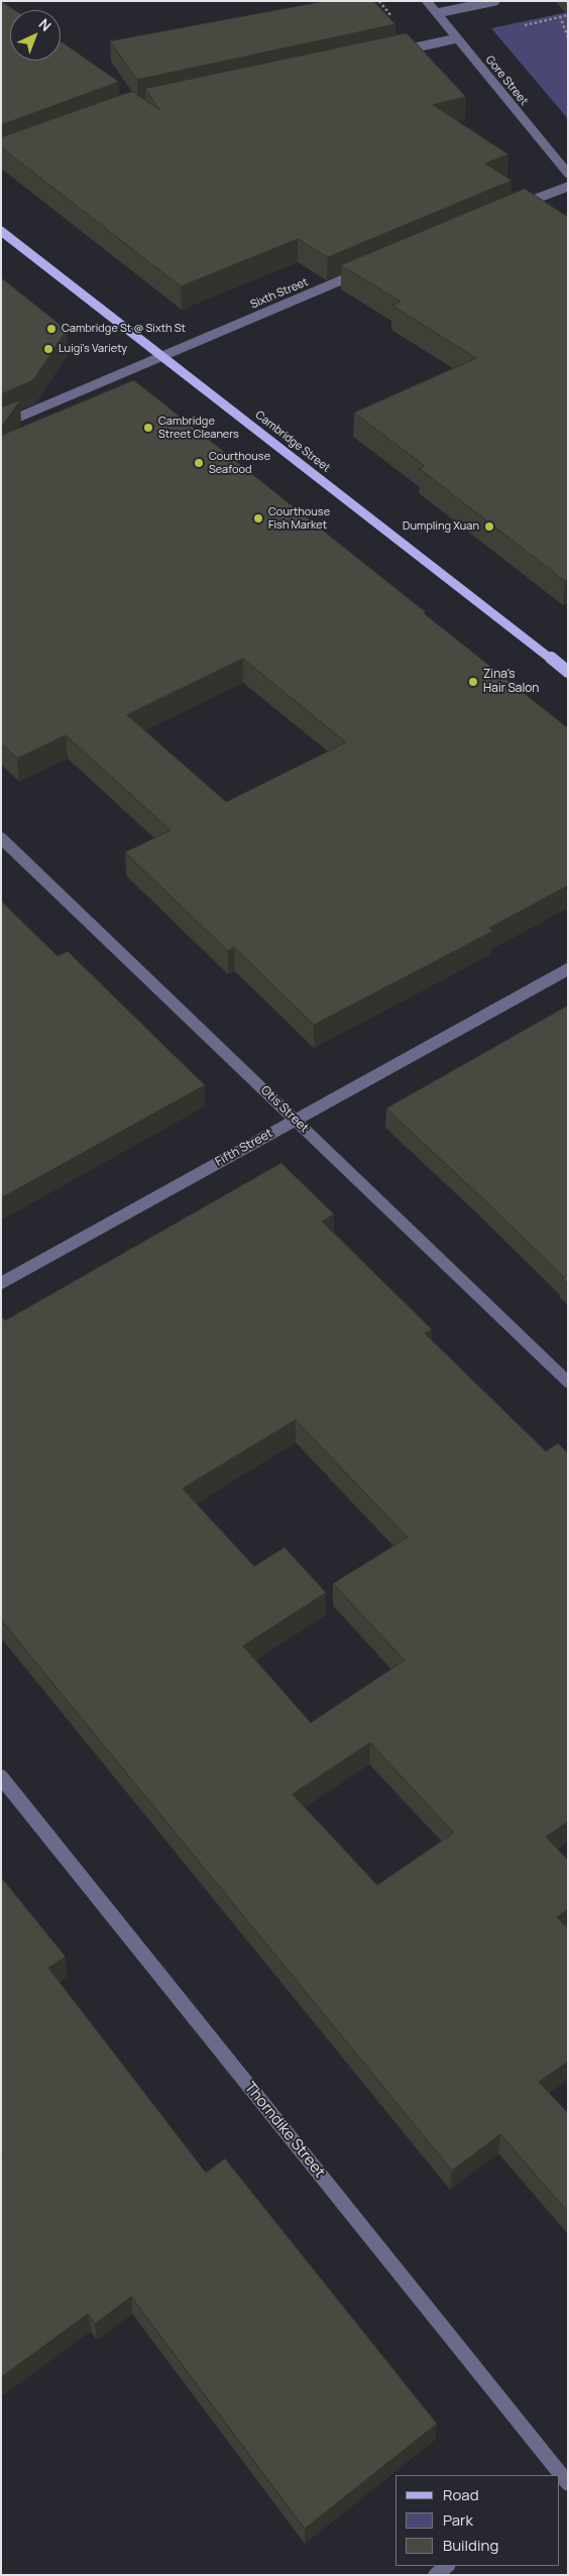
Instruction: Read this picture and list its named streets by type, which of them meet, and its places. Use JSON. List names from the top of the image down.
{
  "streets": {
    "main road": ["Cambridge Street"],
    "street": [
      "Gore Street",
      "Sixth Street",
      "Otis Street",
      "Fifth Street",
      "Thorndike Street"
    ]
  },
  "crossings": [
    ["Sixth Street", "Cambridge Street"],
    ["Otis Street", "Fifth Street"]
  ],
  "places": [
    "Cambridge St @ Sixth St",
    "Luigi's Variety",
    "Cambridge Street Cleaners",
    "Courthouse Seafood",
    "Courthouse Fish Market",
    "Dumpling Xuan",
    "Zina's Hair Salon"
  ],
  "legend": ["Road", "Park", "Building"],
  "north": "top right"
}
